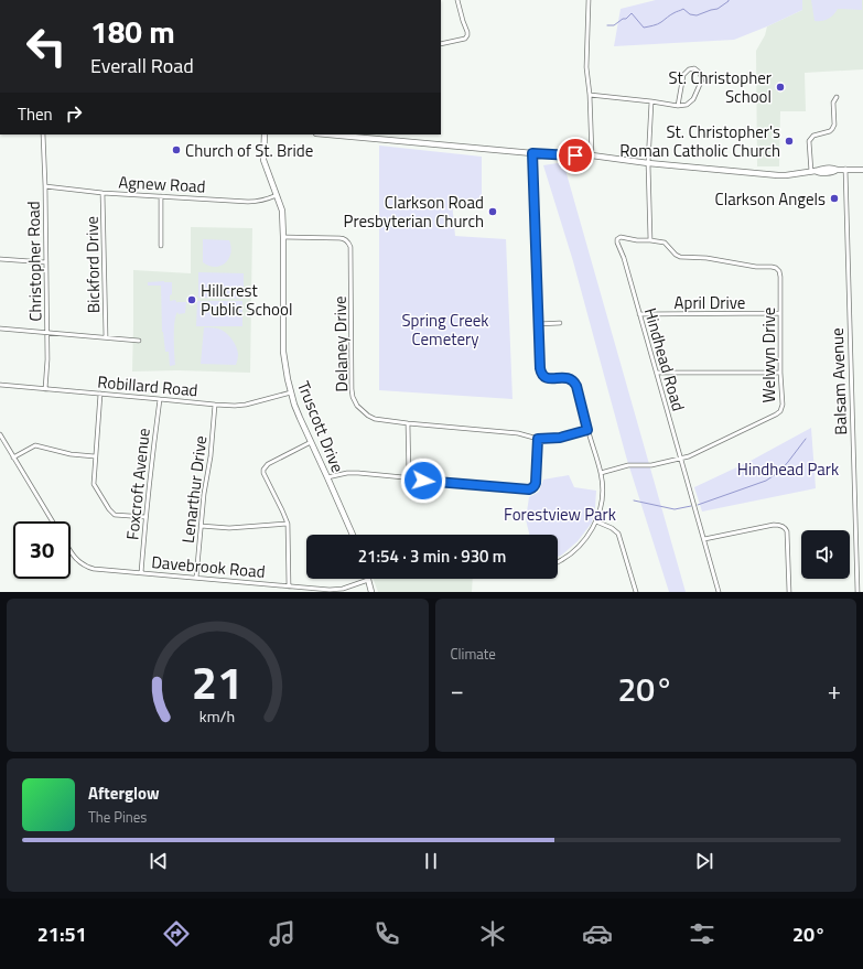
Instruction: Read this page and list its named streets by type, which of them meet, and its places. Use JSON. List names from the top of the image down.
{
  "streets": {
    "street": [
      "Agnew Road",
      "Christopher Road",
      "Bickford Drive",
      "April Drive",
      "Delaney Drive",
      "Welwyn Drive",
      "Hindhead Road",
      "Balsam Avenue",
      "Robillard Road",
      "Truscott Drive",
      "Foxcroft Avenue",
      "Lenarthur Drive",
      "Davebrook Road"
    ]
  },
  "crossings": [
    ["Agnew Road", "Christopher Road"],
    ["Agnew Road", "Bickford Drive"],
    ["Agnew Road", "Truscott Drive"],
    ["Christopher Road", "Robillard Road"],
    ["April Drive", "Welwyn Drive"],
    ["April Drive", "Hindhead Road"],
    ["Delaney Drive", "Truscott Drive"],
    ["Welwyn Drive", "Hindhead Road"],
    ["Robillard Road", "Truscott Drive"],
    ["Robillard Road", "Foxcroft Avenue"],
    ["Robillard Road", "Lenarthur Drive"],
    ["Foxcroft Avenue", "Davebrook Road"],
    ["Lenarthur Drive", "Davebrook Road"]
  ],
  "parks": ["Spring Creek Cemetery", "Hindhead Park", "Forestview Park"],
  "places": [
    "St. Christopher School",
    "St. Christopher's Roman Catholic Church",
    "Church of St. Bride",
    "Clarkson Angels",
    "Clarkson Road Presbyterian Church",
    "Hillcrest Public School"
  ],
  "page": {
    "turn": ["180 m", "Everall Road"],
    "then": "Then",
    "limit": "30",
    "trip": "21:54 · 3 min · 930 m",
    "tile": "Climate",
    "heat": ["−", "20°", "+"],
    "song": ["Afterglow", "The Pines"],
    "tabs": ["21:51", "20°"],
    "gauge": ["21", "km/h"]
  }
}
